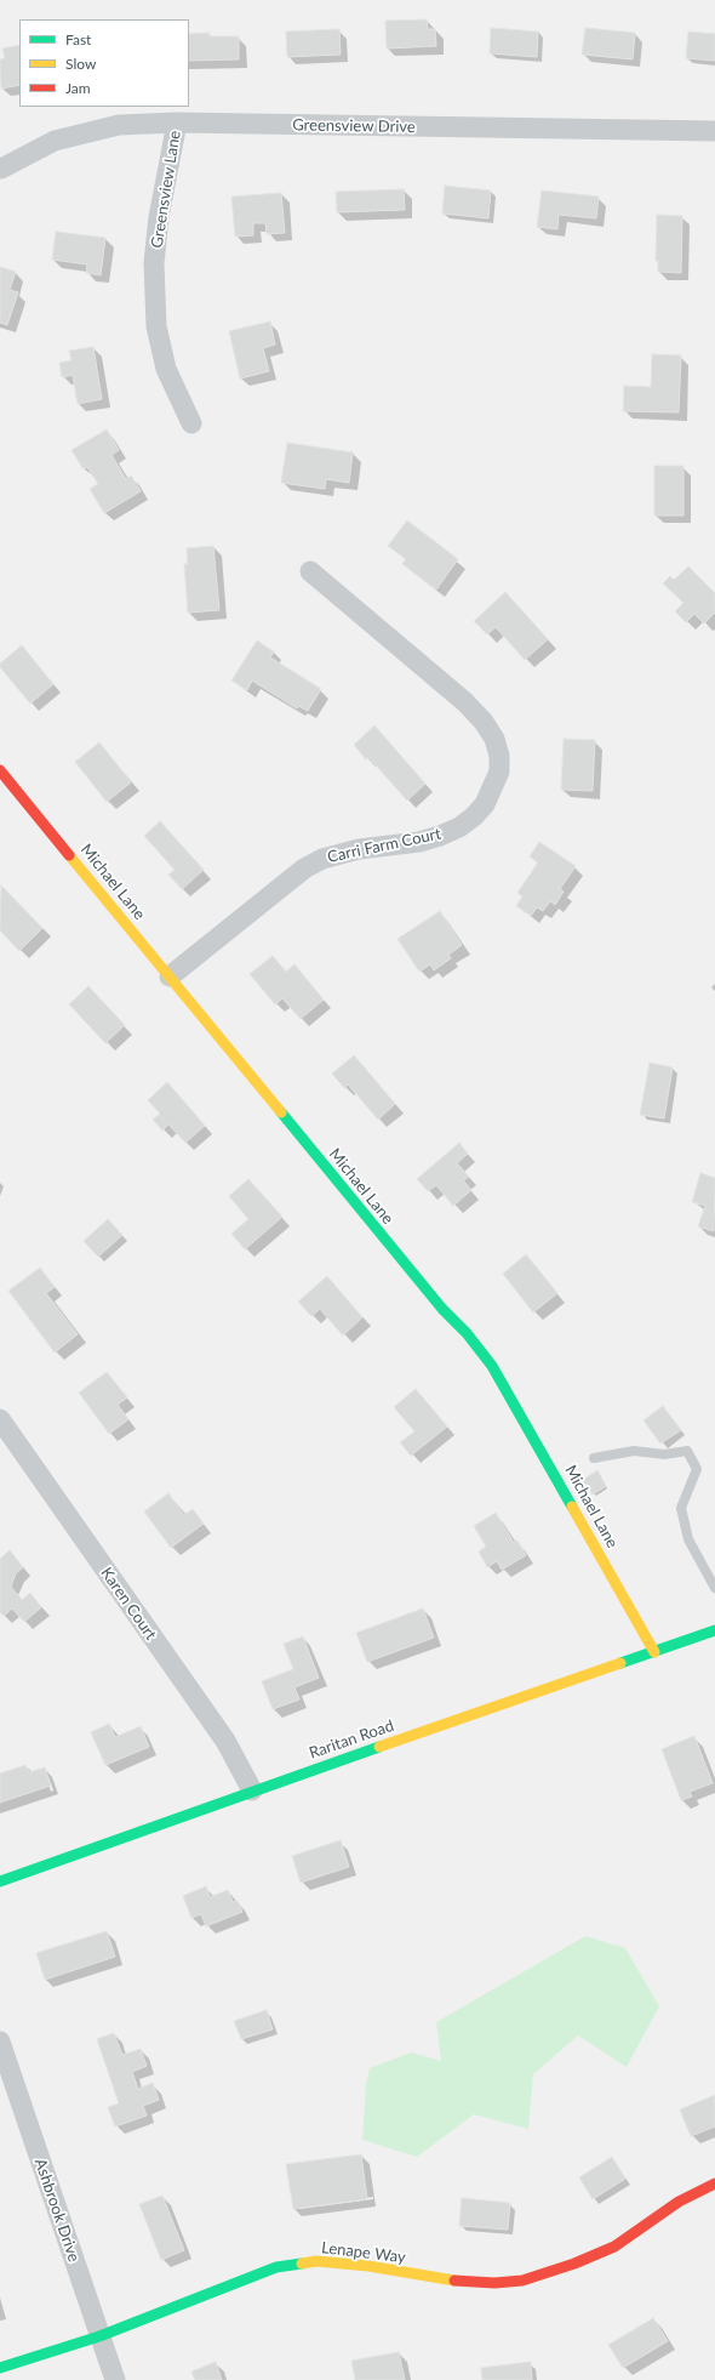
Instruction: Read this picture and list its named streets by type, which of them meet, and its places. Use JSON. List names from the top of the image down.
{
  "streets": {
    "street": [
      "Greensview Drive",
      "Greensview Lane",
      "Carri Farm Court",
      "Michael Lane",
      "Karen Court",
      "Raritan Road",
      "Ashbrook Drive",
      "Lenape Way"
    ]
  },
  "crossings": [
    ["Greensview Drive", "Greensview Lane"],
    ["Carri Farm Court", "Michael Lane"],
    ["Michael Lane", "Raritan Road"],
    ["Karen Court", "Raritan Road"],
    ["Ashbrook Drive", "Lenape Way"]
  ],
  "legend": ["Fast", "Slow", "Jam"]
}
